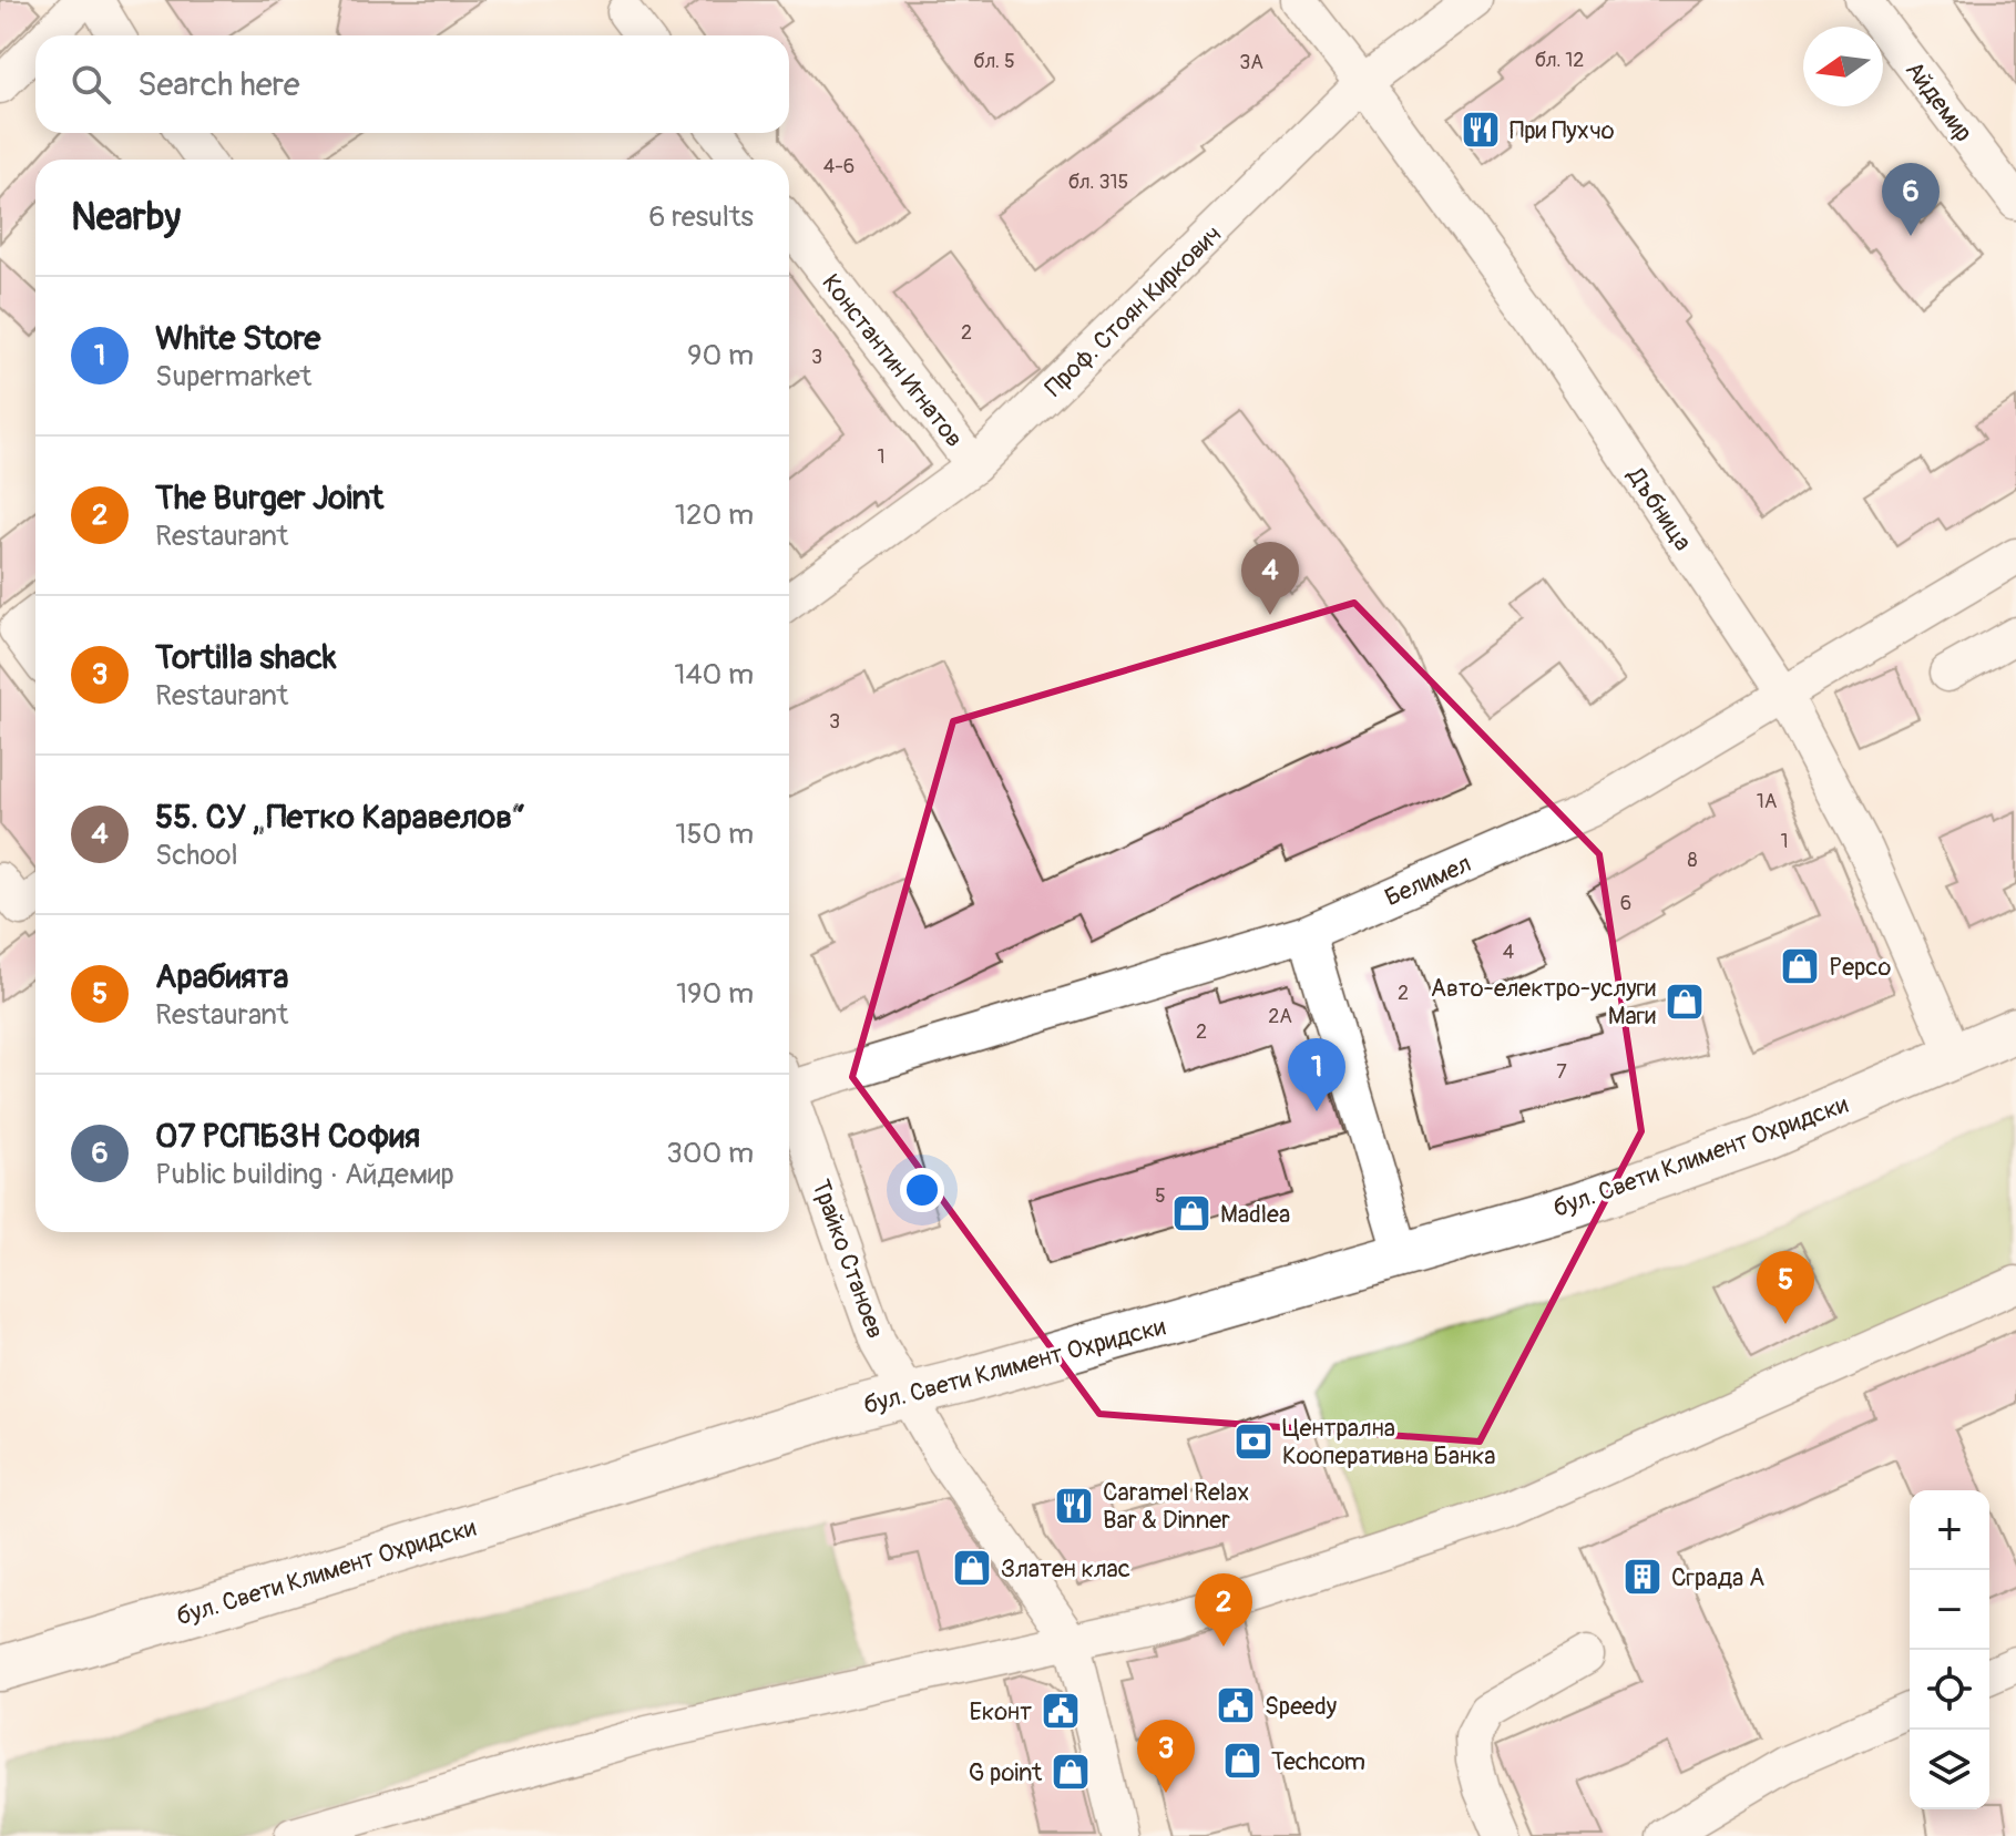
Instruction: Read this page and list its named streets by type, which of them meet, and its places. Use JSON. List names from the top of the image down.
{
  "streets": {
    "main road": ["бул. Свети Климент Охридски"],
    "street": [
      "Айдемир",
      "Проф. Стоян Киркович",
      "Константин Игнатов",
      "Дъбница",
      "Белимел",
      "Трайко Станоев"
    ]
  },
  "crossings": [
    ["Проф. Стоян Киркович", "Константин Игнатов"],
    ["Проф. Стоян Киркович", "Дъбница"],
    ["Дъбница", "Белимел"],
    ["Дъбница", "бул. Свети Климент Охридски"],
    ["бул. Свети Климент Охридски", "Трайко Станоев"]
  ],
  "places": {
    "restaurant": ["При Пухчо", "Caramel Relax Bar & Dinner"],
    "shop": [
      "Pepco",
      "Авто-електро-услуги Маги",
      "Madlea",
      "Златен клас",
      "Techcom",
      "G point"
    ],
    "bank": ["Централна Кооперативна Банка"],
    "building": ["Сграда А"],
    "public building": ["Speedy", "Еконт"]
  },
  "house_numbers": [
    "бл. 12",
    "бл. 5",
    "3А",
    "4-6",
    "бл. 315",
    "2",
    "3",
    "1",
    "3",
    "1А",
    "1",
    "8",
    "6",
    "4",
    "2",
    "2А",
    "2",
    "7",
    "5"
  ],
  "north": "left",
  "page": {
    "search": "Search here",
    "heading": ["Nearby", "6 results"],
    "pins": [
      "6",
      "4",
      "1",
      "5",
      "2",
      "3"
    ],
    "list": [
      {
        "mark": "1",
        "name": "White Store",
        "note": "Supermarket",
        "value": "90 m"
      },
      {
        "mark": "2",
        "name": "The Burger Joint",
        "note": "Restaurant",
        "value": "120 m"
      },
      {
        "mark": "3",
        "name": "Tortilla shack",
        "note": "Restaurant",
        "value": "140 m"
      },
      {
        "mark": "4",
        "name": "55. СУ „Петко Каравелов“",
        "note": "School",
        "value": "150 m"
      },
      {
        "mark": "5",
        "name": "Арабията",
        "note": "Restaurant",
        "value": "190 m"
      },
      {
        "mark": "6",
        "name": "07 РСПБЗН София",
        "note": "Public building · Айдемир",
        "value": "300 m"
      }
    ],
    "map_buttons": ["+", "−"]
  }
}
